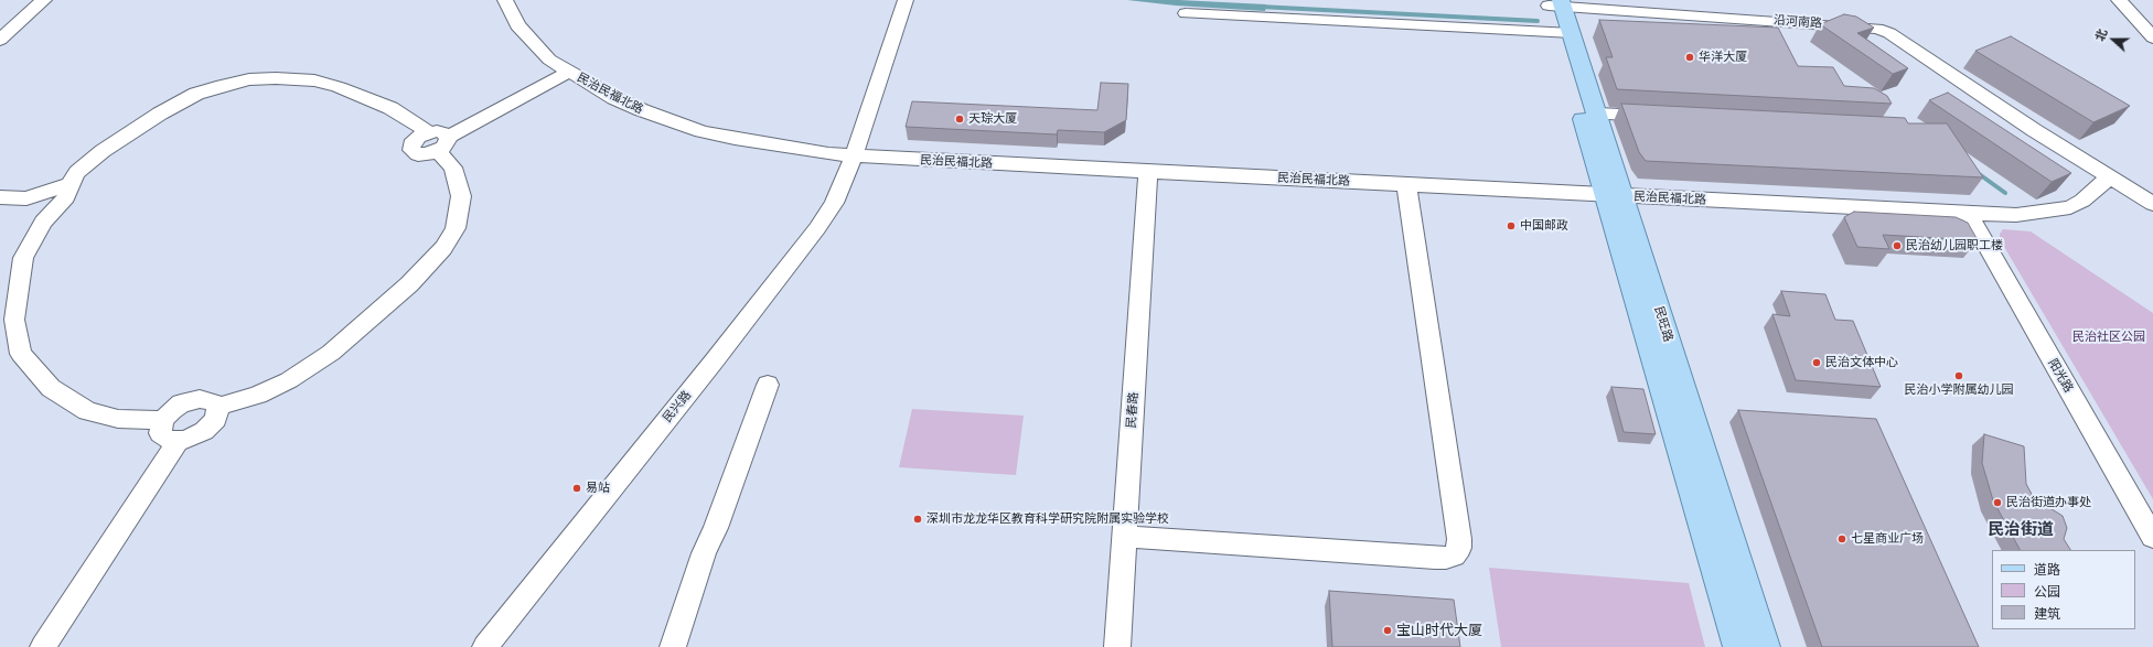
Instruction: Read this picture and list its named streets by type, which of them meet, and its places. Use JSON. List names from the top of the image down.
{
  "streets": {
    "main road": ["民旺路"],
    "street": [
      "沿河南路",
      "民治民福北路",
      "阳光路",
      "民兴路",
      "民春路"
    ]
  },
  "crossings": [
    ["沿河南路", "民治民福北路"],
    ["沿河南路", "民旺路"],
    ["民治民福北路", "民旺路"],
    ["民治民福北路", "阳光路"],
    ["民治民福北路", "民兴路"],
    ["民治民福北路", "民春路"]
  ],
  "districts": ["民治街道"],
  "parks": ["民治社区公园"],
  "places": [
    "华洋大厦",
    "天琮大厦",
    "中国邮政",
    "民治幼儿园职工楼",
    "民治文体中心",
    "民治小学附属幼儿园",
    "易站",
    "民治街道办事处",
    "深圳市龙龙华区教育科学研究院附属实验学校",
    "七星商业广场",
    "宝山时代大厦"
  ],
  "legend": ["道路", "公园", "建筑"],
  "north": "left"
}
